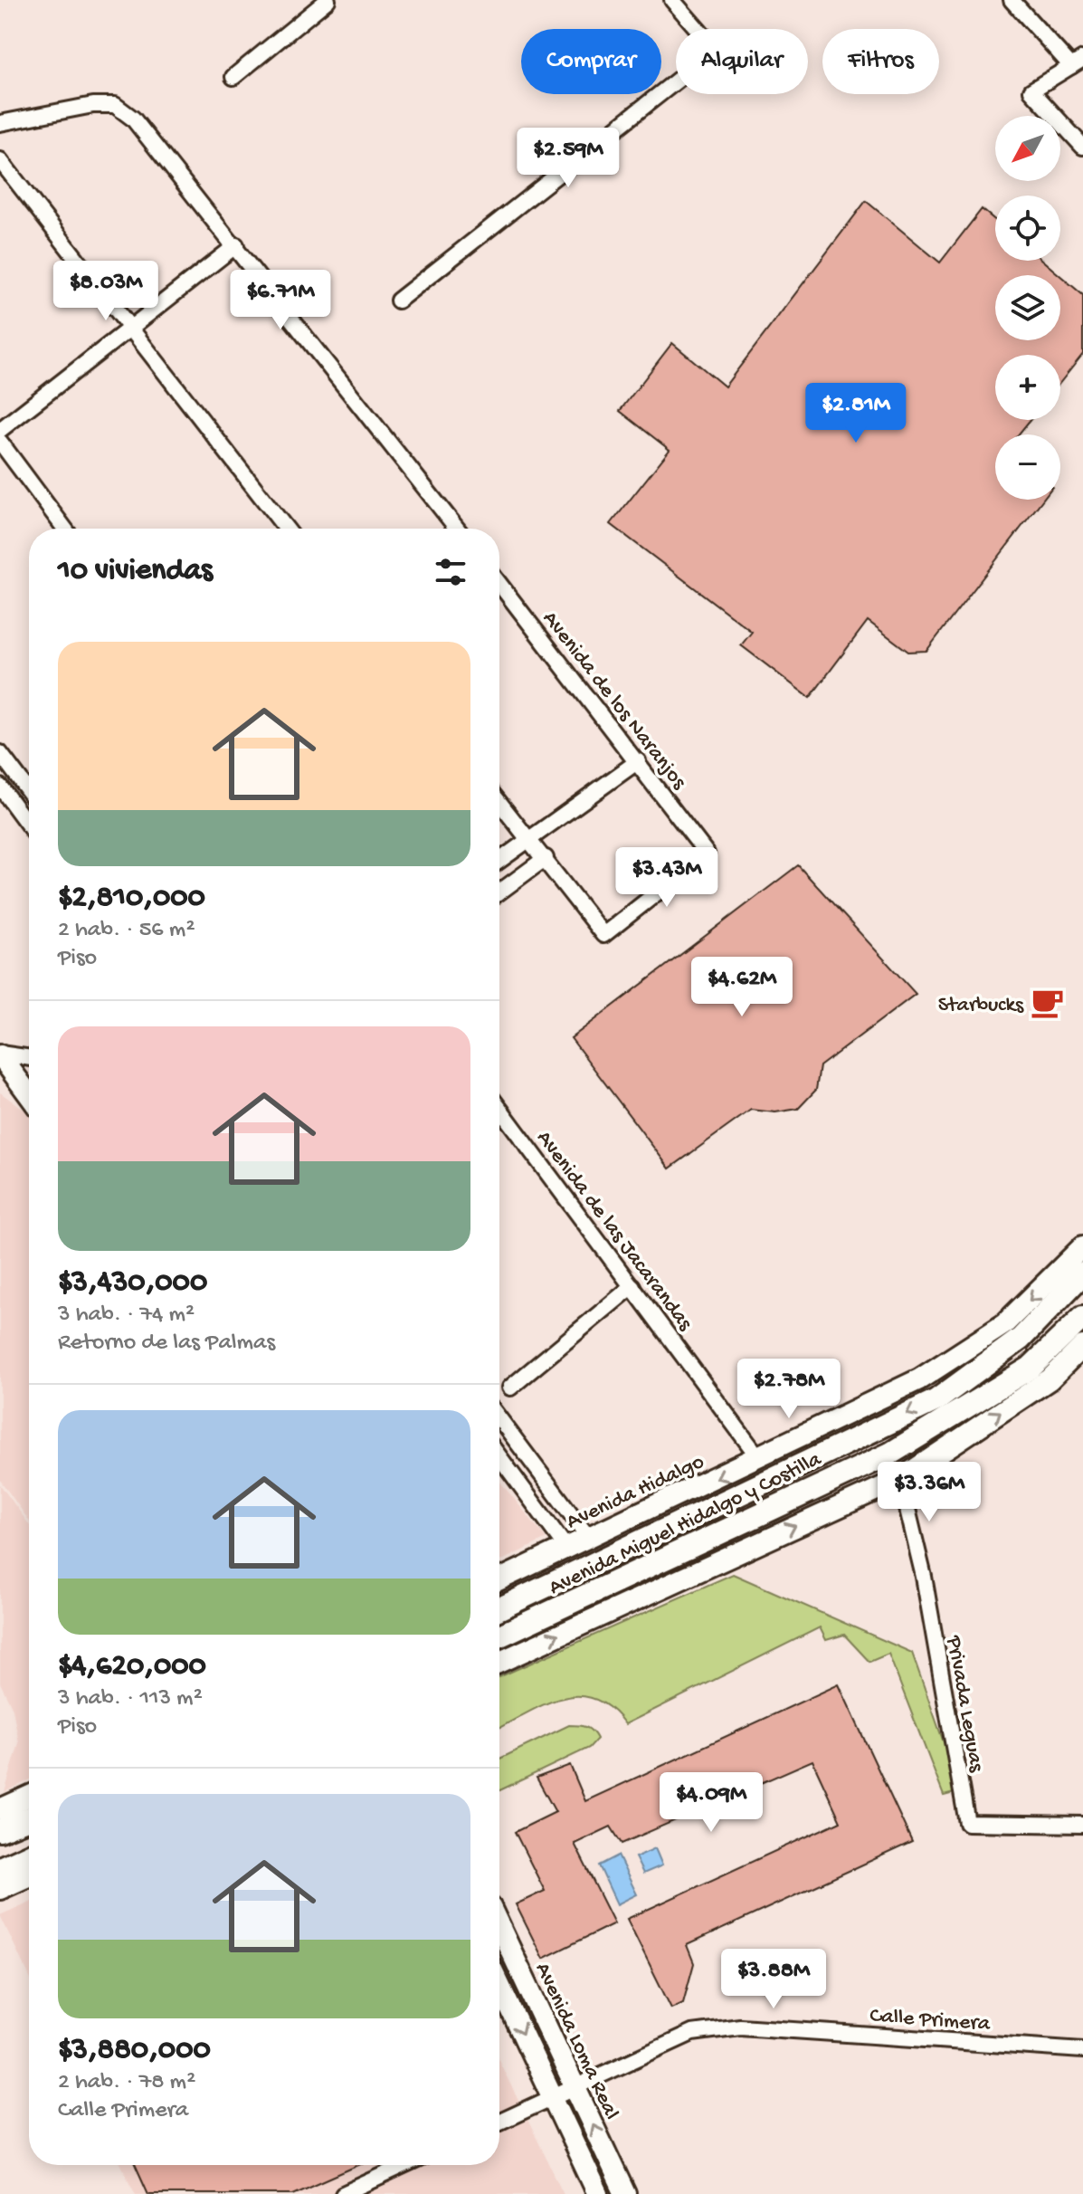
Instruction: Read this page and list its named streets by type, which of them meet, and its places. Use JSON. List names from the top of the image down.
{
  "streets": {
    "main road": ["Avenida Miguel Hidalgo y Costilla"],
    "street": [
      "Avenida de los Naranjos",
      "Avenida de las Jacarandas",
      "Avenida Hidalgo",
      "Privada Leguas",
      "Calle Primera",
      "Avenida Loma Real"
    ]
  },
  "crossings": [
    ["Avenida de las Jacarandas", "Avenida Hidalgo"],
    ["Calle Primera", "Avenida Loma Real"]
  ],
  "places": {
    "cafe": ["Starbucks"]
  },
  "north": "bottom left",
  "page": {
    "chip": ["Comprar", "Alquilar", "Filtros"],
    "map_buttons": ["+", "−"],
    "price": [
      "$2.59M",
      "$8.03M",
      "$6.71M",
      "$2.81M",
      "$3.43M",
      "$4.62M",
      "$2.78M",
      "$3.36M",
      "$4.09M",
      "$3.88M"
    ],
    "heading": "10 viviendas",
    "list": [
      {
        "name": "$2,810,000",
        "note": "2 hab. · 56 m² · Piso"
      },
      {
        "name": "$3,430,000",
        "note": "3 hab. · 74 m² · Retorno de las Palmas"
      },
      {
        "name": "$4,620,000",
        "note": "3 hab. · 113 m² · Piso"
      },
      {
        "name": "$3,880,000",
        "note": "2 hab. · 78 m² · Calle Primera"
      }
    ]
  }
}
